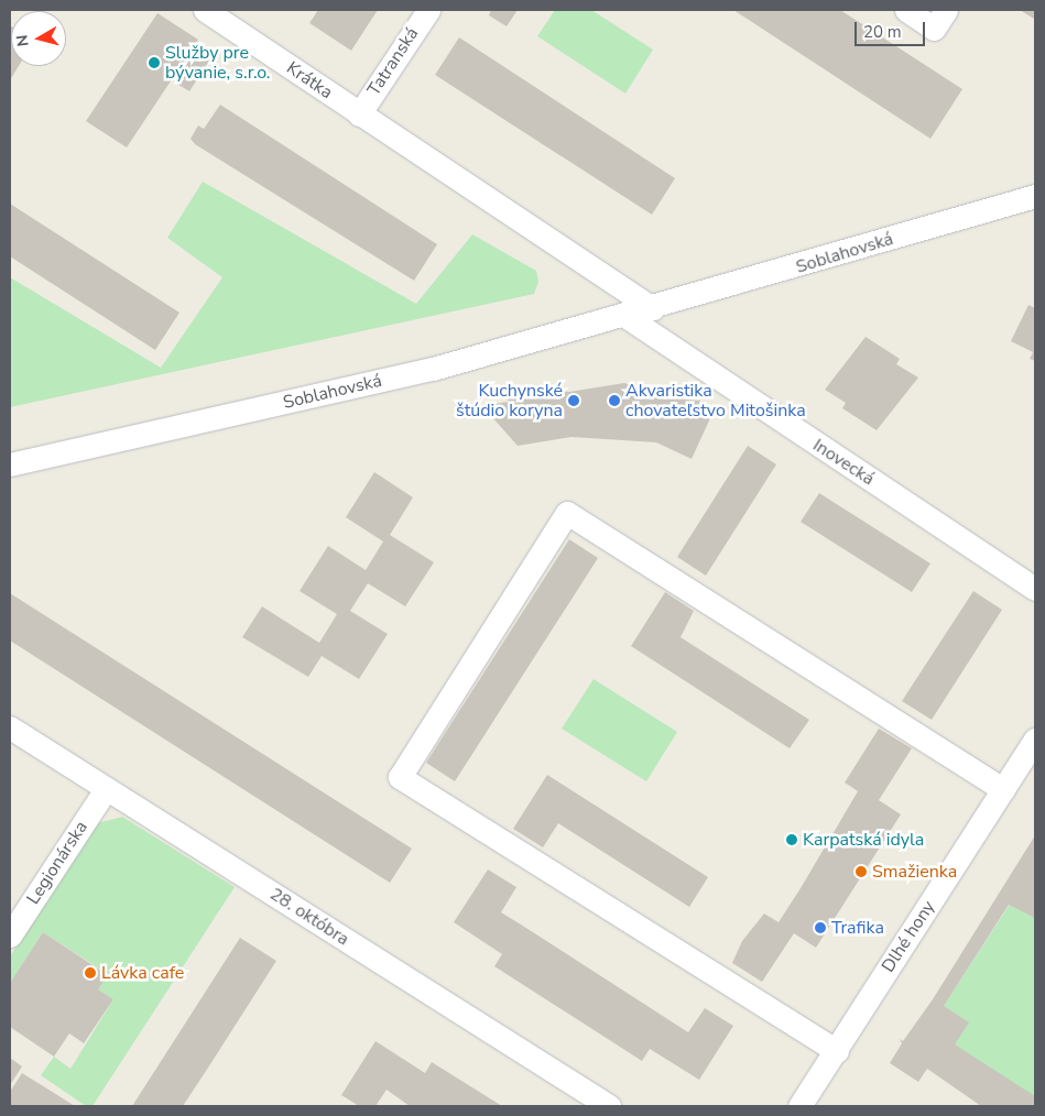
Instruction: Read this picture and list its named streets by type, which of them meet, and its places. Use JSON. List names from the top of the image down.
{
  "streets": {
    "street": [
      "Tatranská",
      "Krátka",
      "Soblahovská",
      "Inovecká",
      "Legionárska",
      "28. októbra",
      "Dlhé hony"
    ]
  },
  "crossings": [
    ["Tatranská", "Krátka"],
    ["Soblahovská", "Inovecká"],
    ["Legionárska", "28. októbra"]
  ],
  "places": [
    "Služby pre bývanie, s.r.o.",
    "Kuchynské štúdio koryna",
    "Akvaristika chovateľstvo Mitošinka",
    "Karpatská idyla",
    "Smažienka",
    "Trafika",
    "Lávka cafe"
  ],
  "scale_bar": "20 m",
  "north": "left"
}
